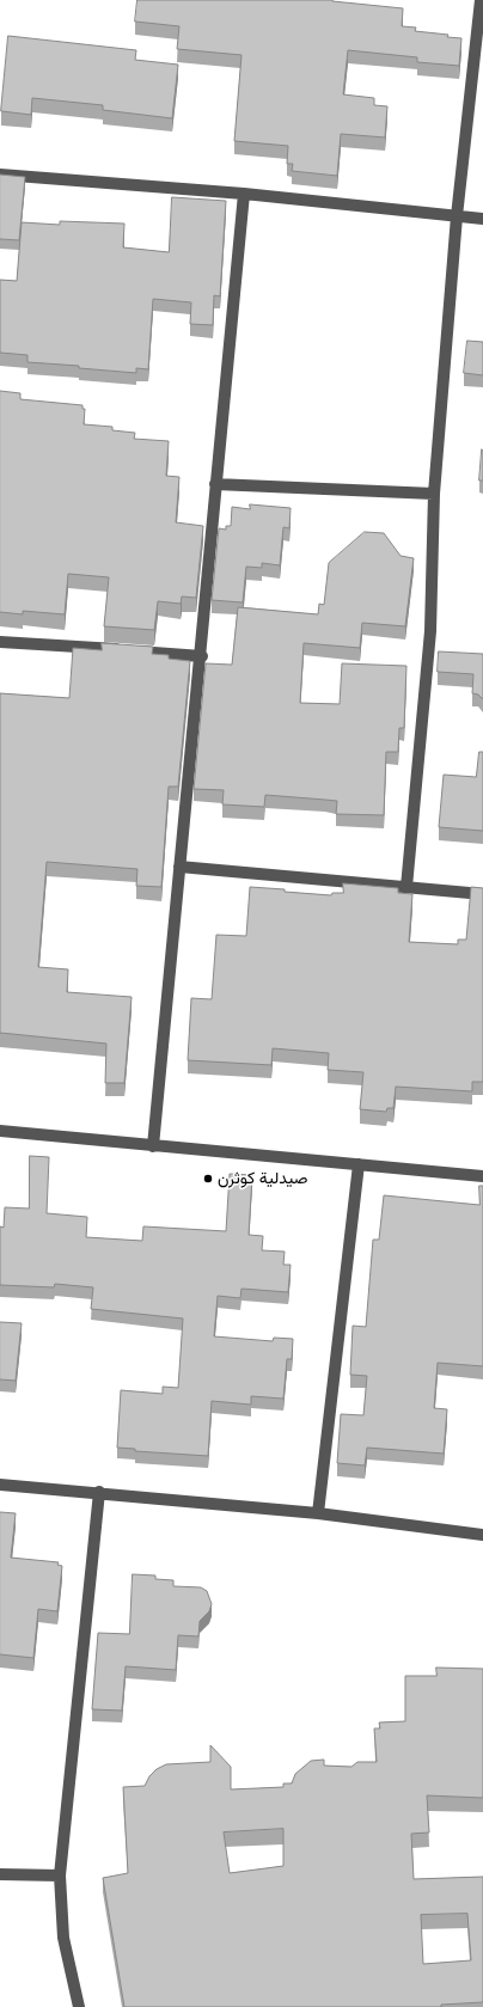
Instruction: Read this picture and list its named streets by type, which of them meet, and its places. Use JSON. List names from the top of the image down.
{
  "places": ["صيدلية كوثرن"]
}
